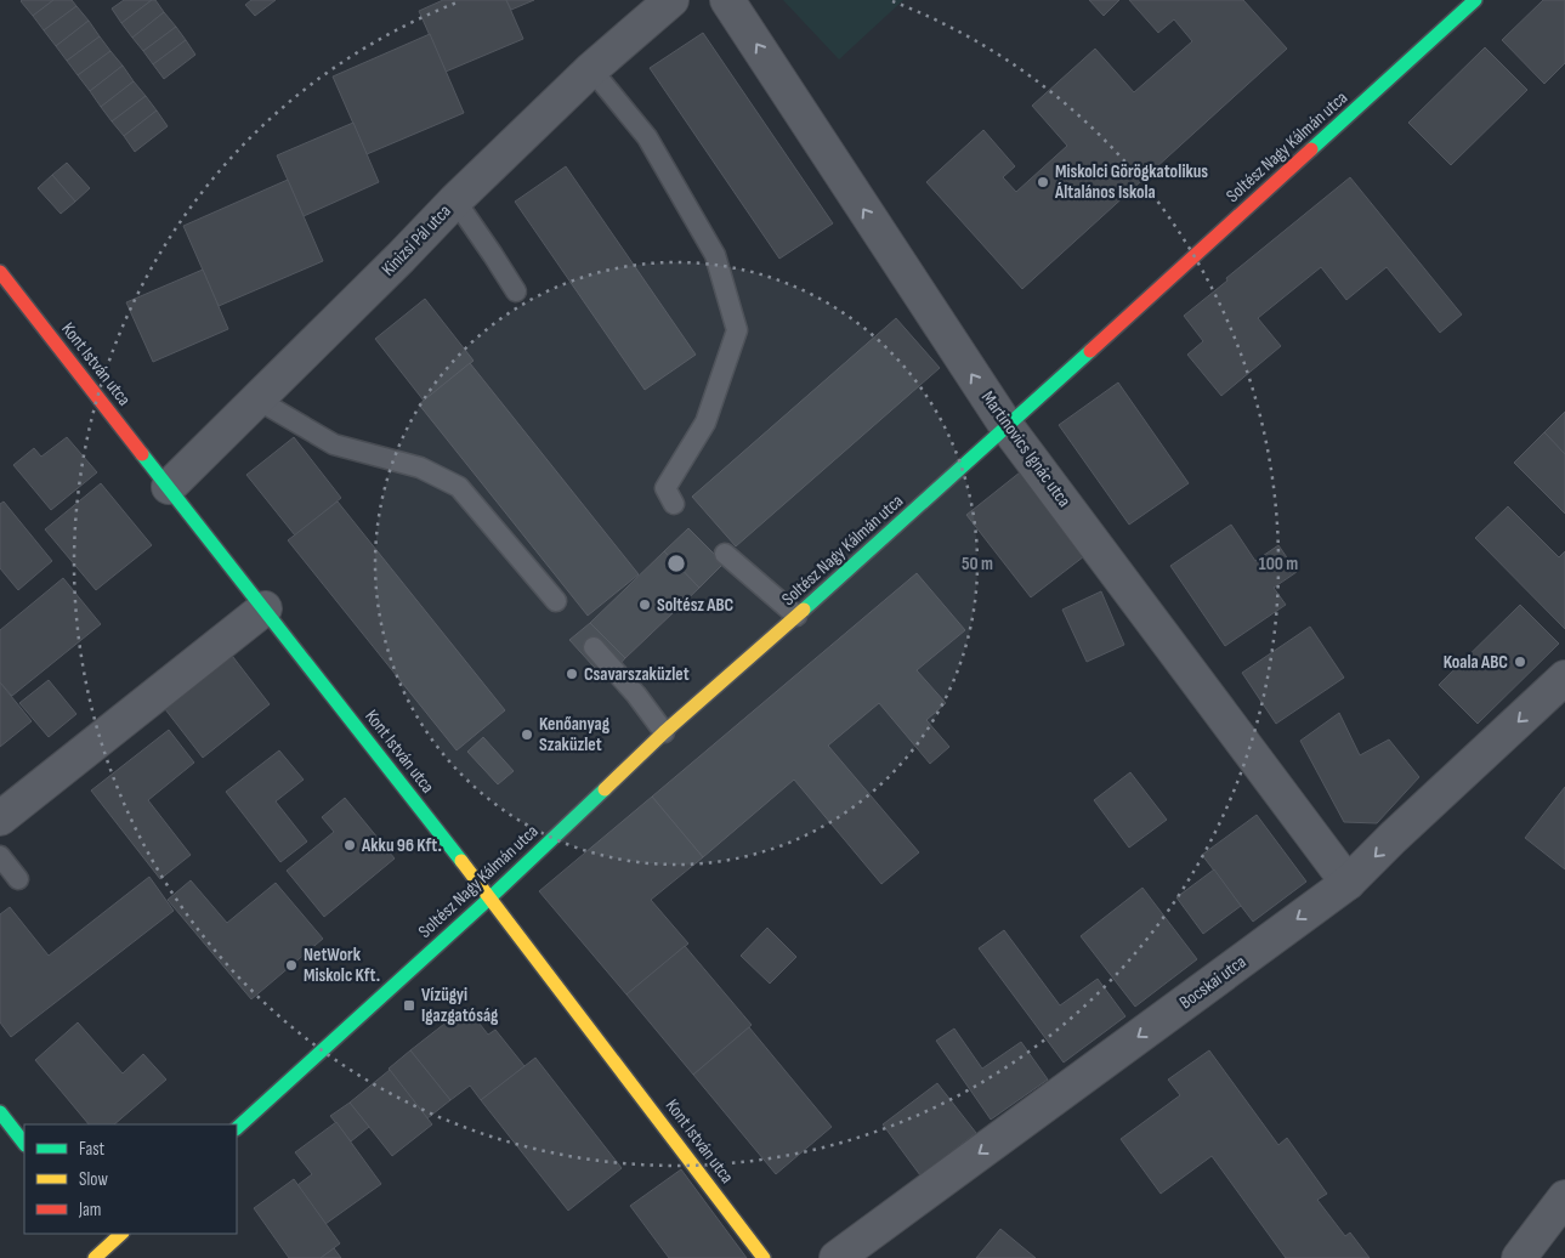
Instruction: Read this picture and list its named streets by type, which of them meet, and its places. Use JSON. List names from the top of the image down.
{
  "streets": {
    "street": [
      "Soltész Nagy Kálmán utca",
      "Kinizsi Pál utca",
      "Kont István utca",
      "Martinovics Ignác utca",
      "Bocskai utca"
    ]
  },
  "crossings": [
    ["Soltész Nagy Kálmán utca", "Kont István utca"],
    ["Soltész Nagy Kálmán utca", "Martinovics Ignác utca"],
    ["Kinizsi Pál utca", "Kont István utca"],
    ["Martinovics Ignác utca", "Bocskai utca"]
  ],
  "one_way": ["Martinovics Ignác utca", "Bocskai utca"],
  "places": {
    "other": [
      "Miskolci Görögkatolikus Általános Iskola",
      "Soltész ABC",
      "Koala ABC",
      "Csavarszaküzlet",
      "Kenőanyag Szaküzlet",
      "Akku 96 Kft.",
      "NetWork Miskolc Kft."
    ],
    "transit": ["Vízügyi Igazgatóság"]
  },
  "legend": ["Fast", "Slow", "Jam"],
  "rings": ["50 m", "100 m"]
}
